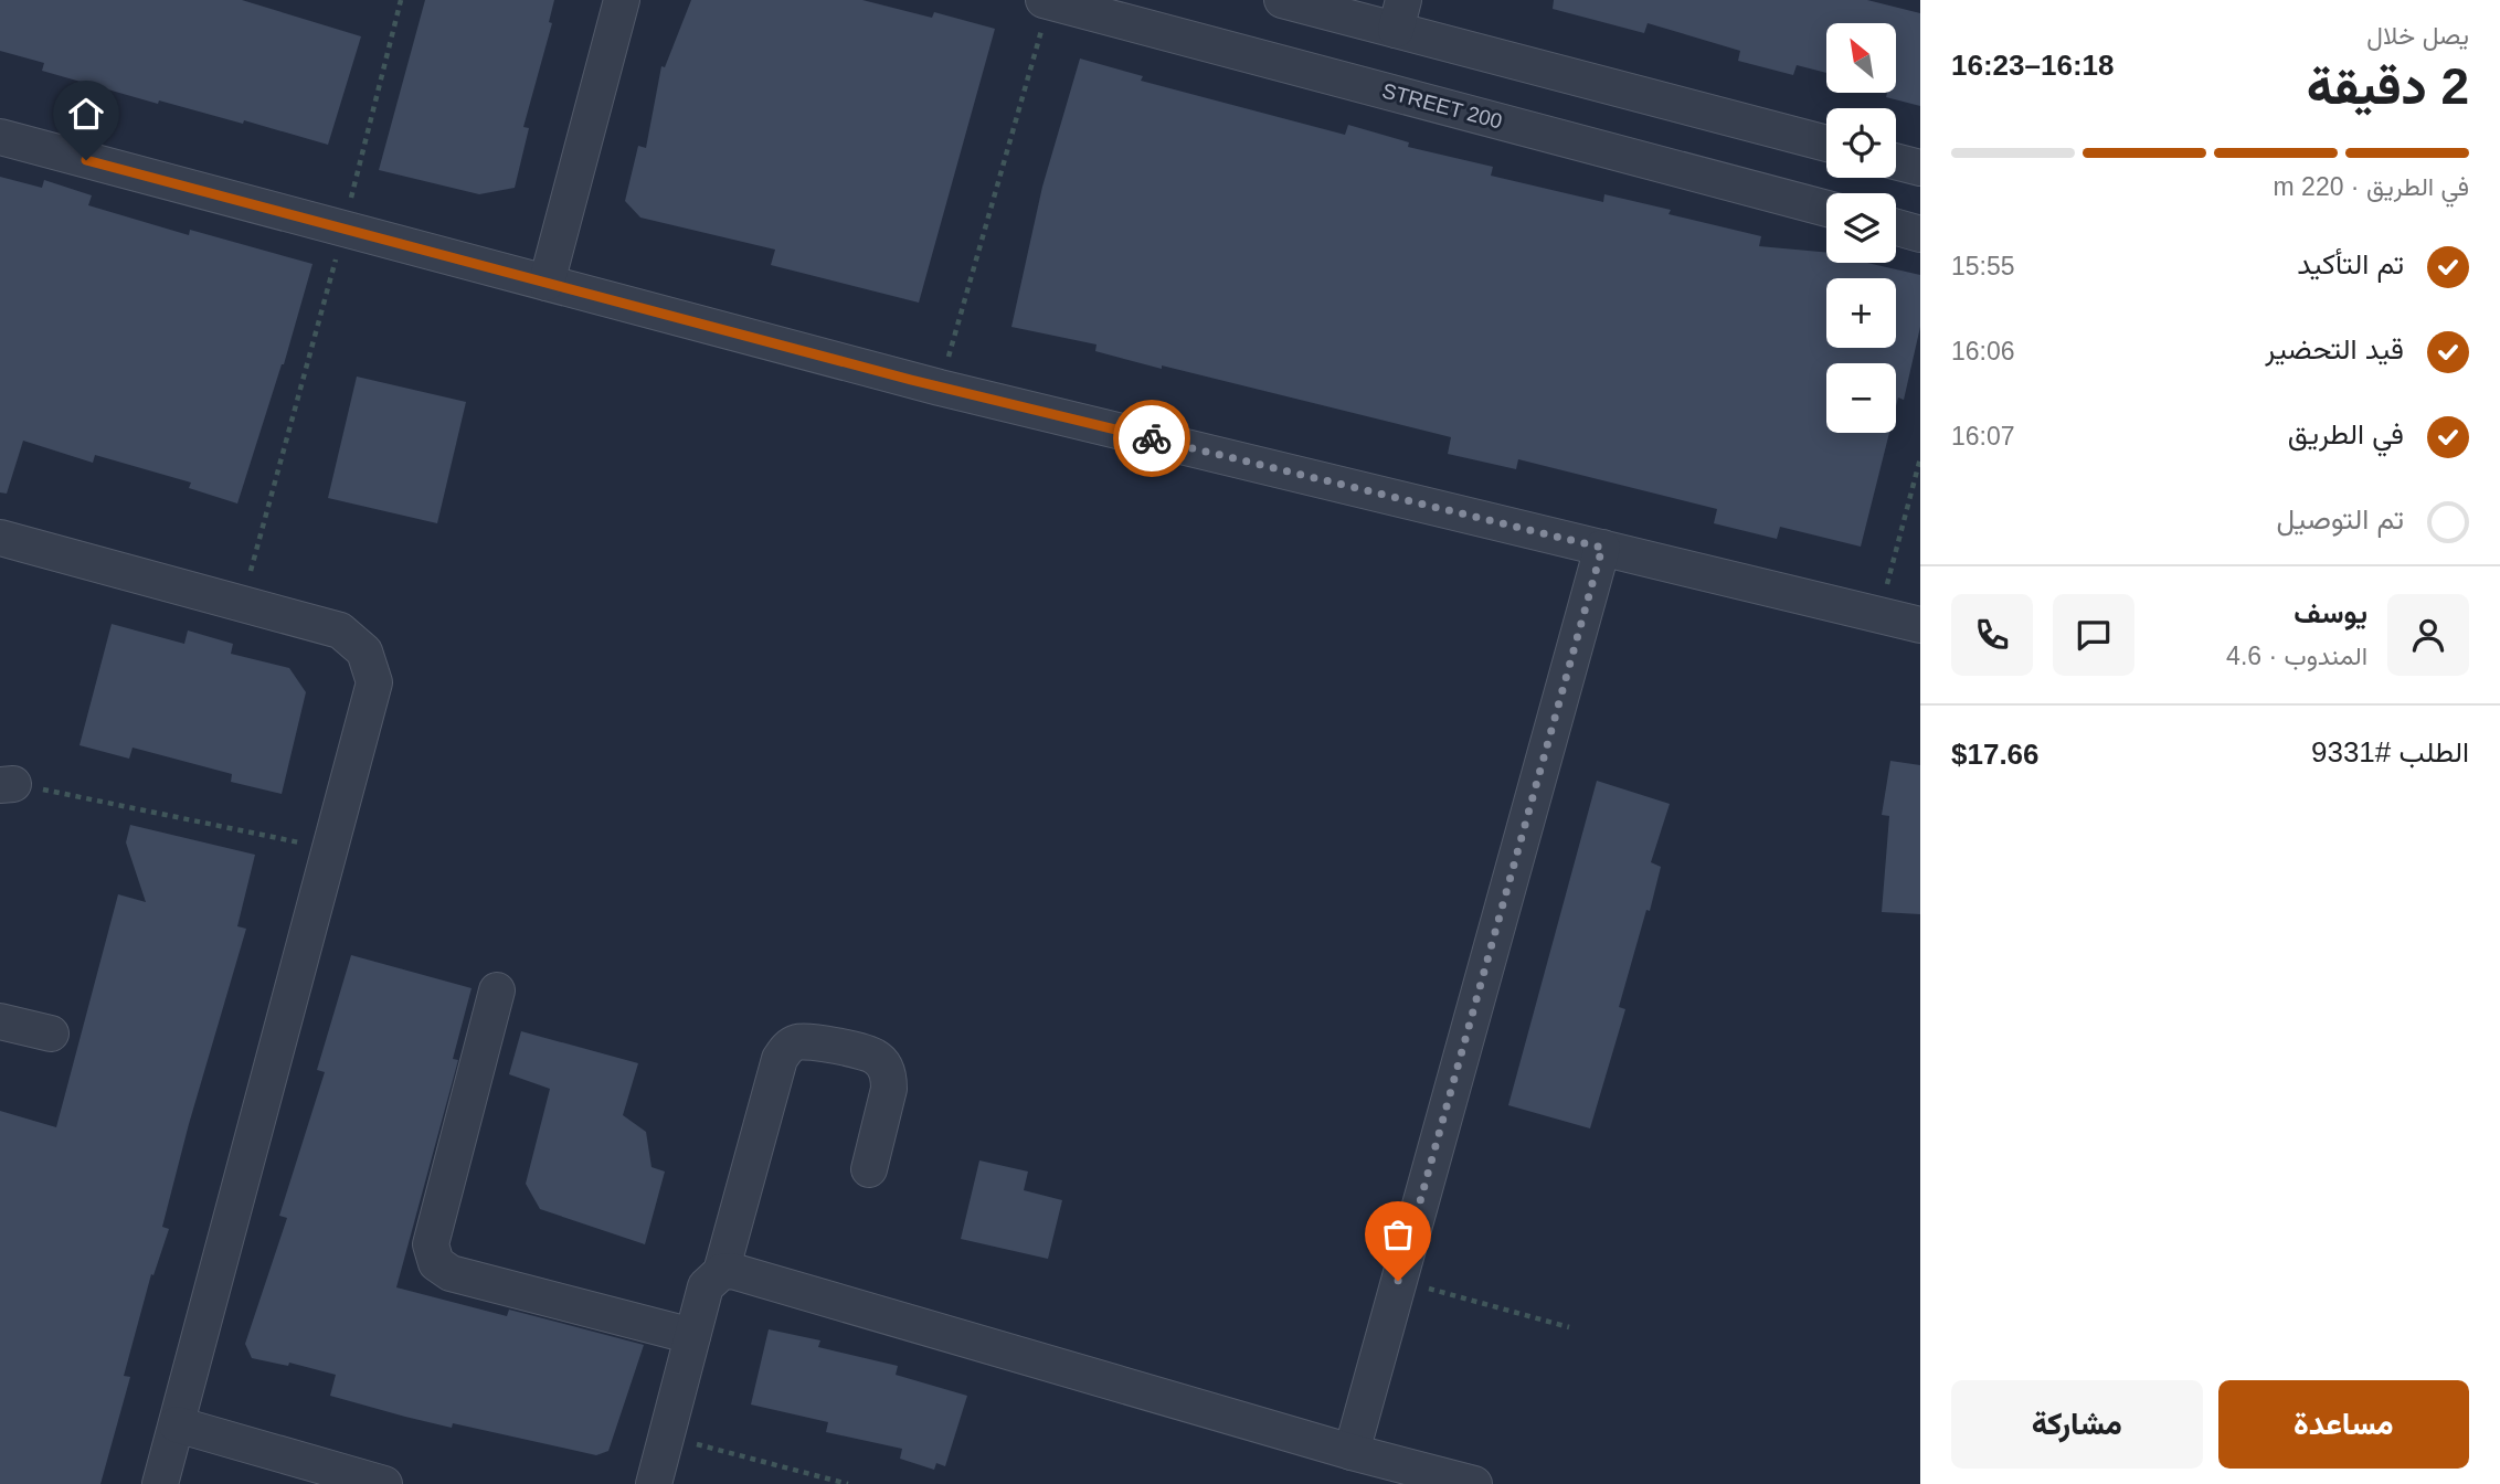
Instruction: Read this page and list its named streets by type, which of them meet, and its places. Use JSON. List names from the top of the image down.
{
  "streets": {
    "street": ["STREET 200"]
  },
  "north": "top left",
  "page": {
    "heading": ["2 دقيقة", "يصل خلال", "16:18–16:23"],
    "panel": [
      "يوسف",
      "المندوب · 4.6",
      "الطلب #9331",
      "$17.66"
    ],
    "map_buttons": ["+", "−"],
    "bar": "في الطريق · 220 m",
    "list": [
      ["تم التأكيد", "15:55"],
      ["قيد التحضير", "16:06"],
      ["في الطريق", "16:07"],
      "تم التوصيل"
    ],
    "buttons": ["مساعدة", "مشاركة"]
  }
}
